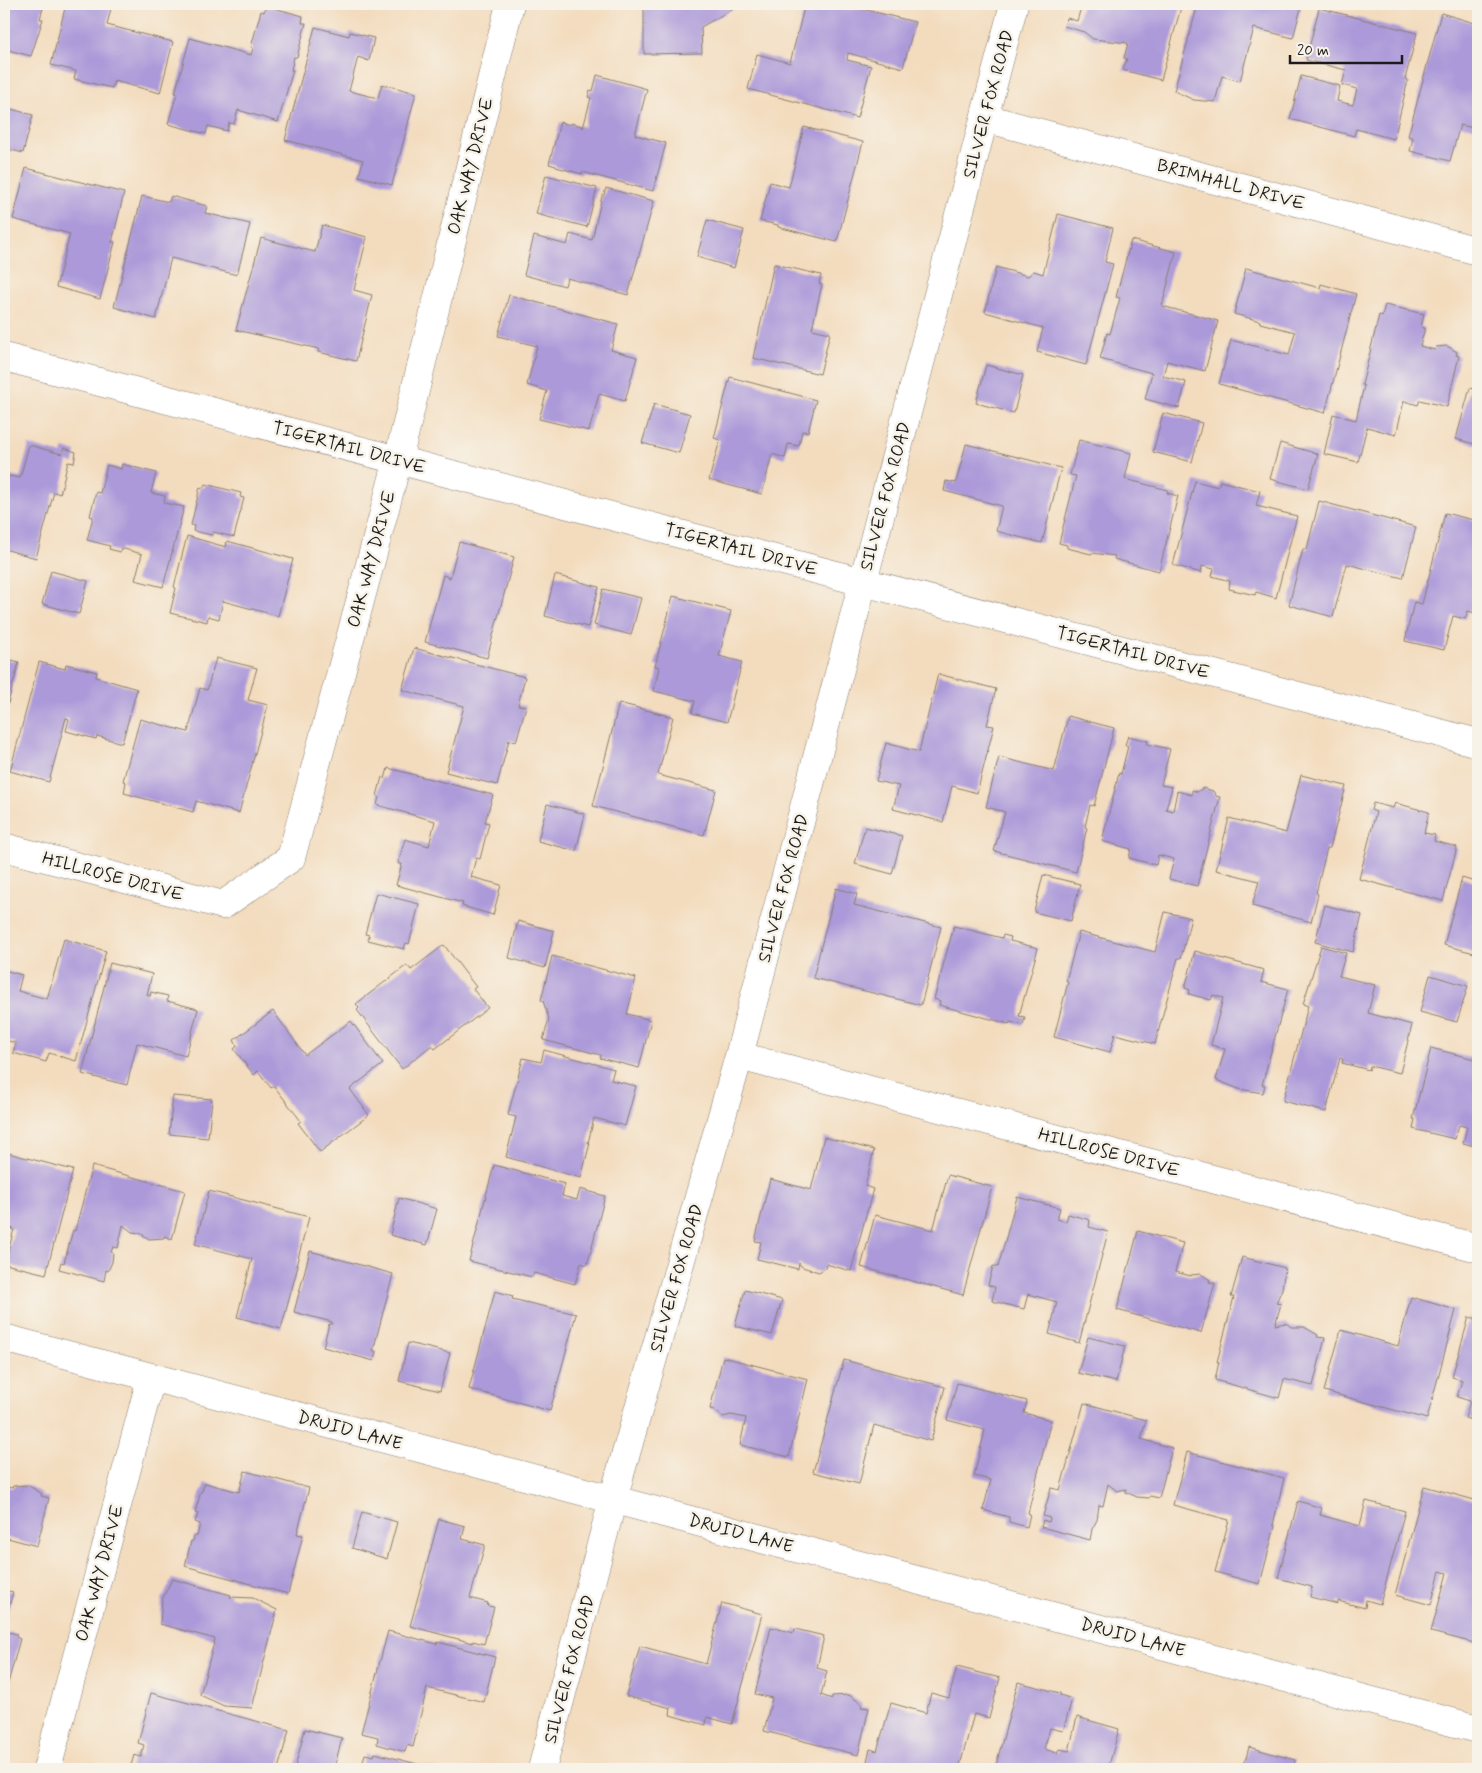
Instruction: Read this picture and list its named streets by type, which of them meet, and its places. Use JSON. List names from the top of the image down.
{
  "streets": {
    "street": [
      "SILVER FOX ROAD",
      "OAK WAY DRIVE",
      "BRIMHALL DRIVE",
      "TIGERTAIL DRIVE",
      "HILLROSE DRIVE",
      "DRUID LANE"
    ]
  },
  "crossings": [
    ["SILVER FOX ROAD", "BRIMHALL DRIVE"],
    ["SILVER FOX ROAD", "TIGERTAIL DRIVE"],
    ["SILVER FOX ROAD", "HILLROSE DRIVE"],
    ["SILVER FOX ROAD", "DRUID LANE"],
    ["OAK WAY DRIVE", "TIGERTAIL DRIVE"],
    ["OAK WAY DRIVE", "HILLROSE DRIVE"],
    ["OAK WAY DRIVE", "DRUID LANE"]
  ],
  "scale_bar": "20 m"
}
